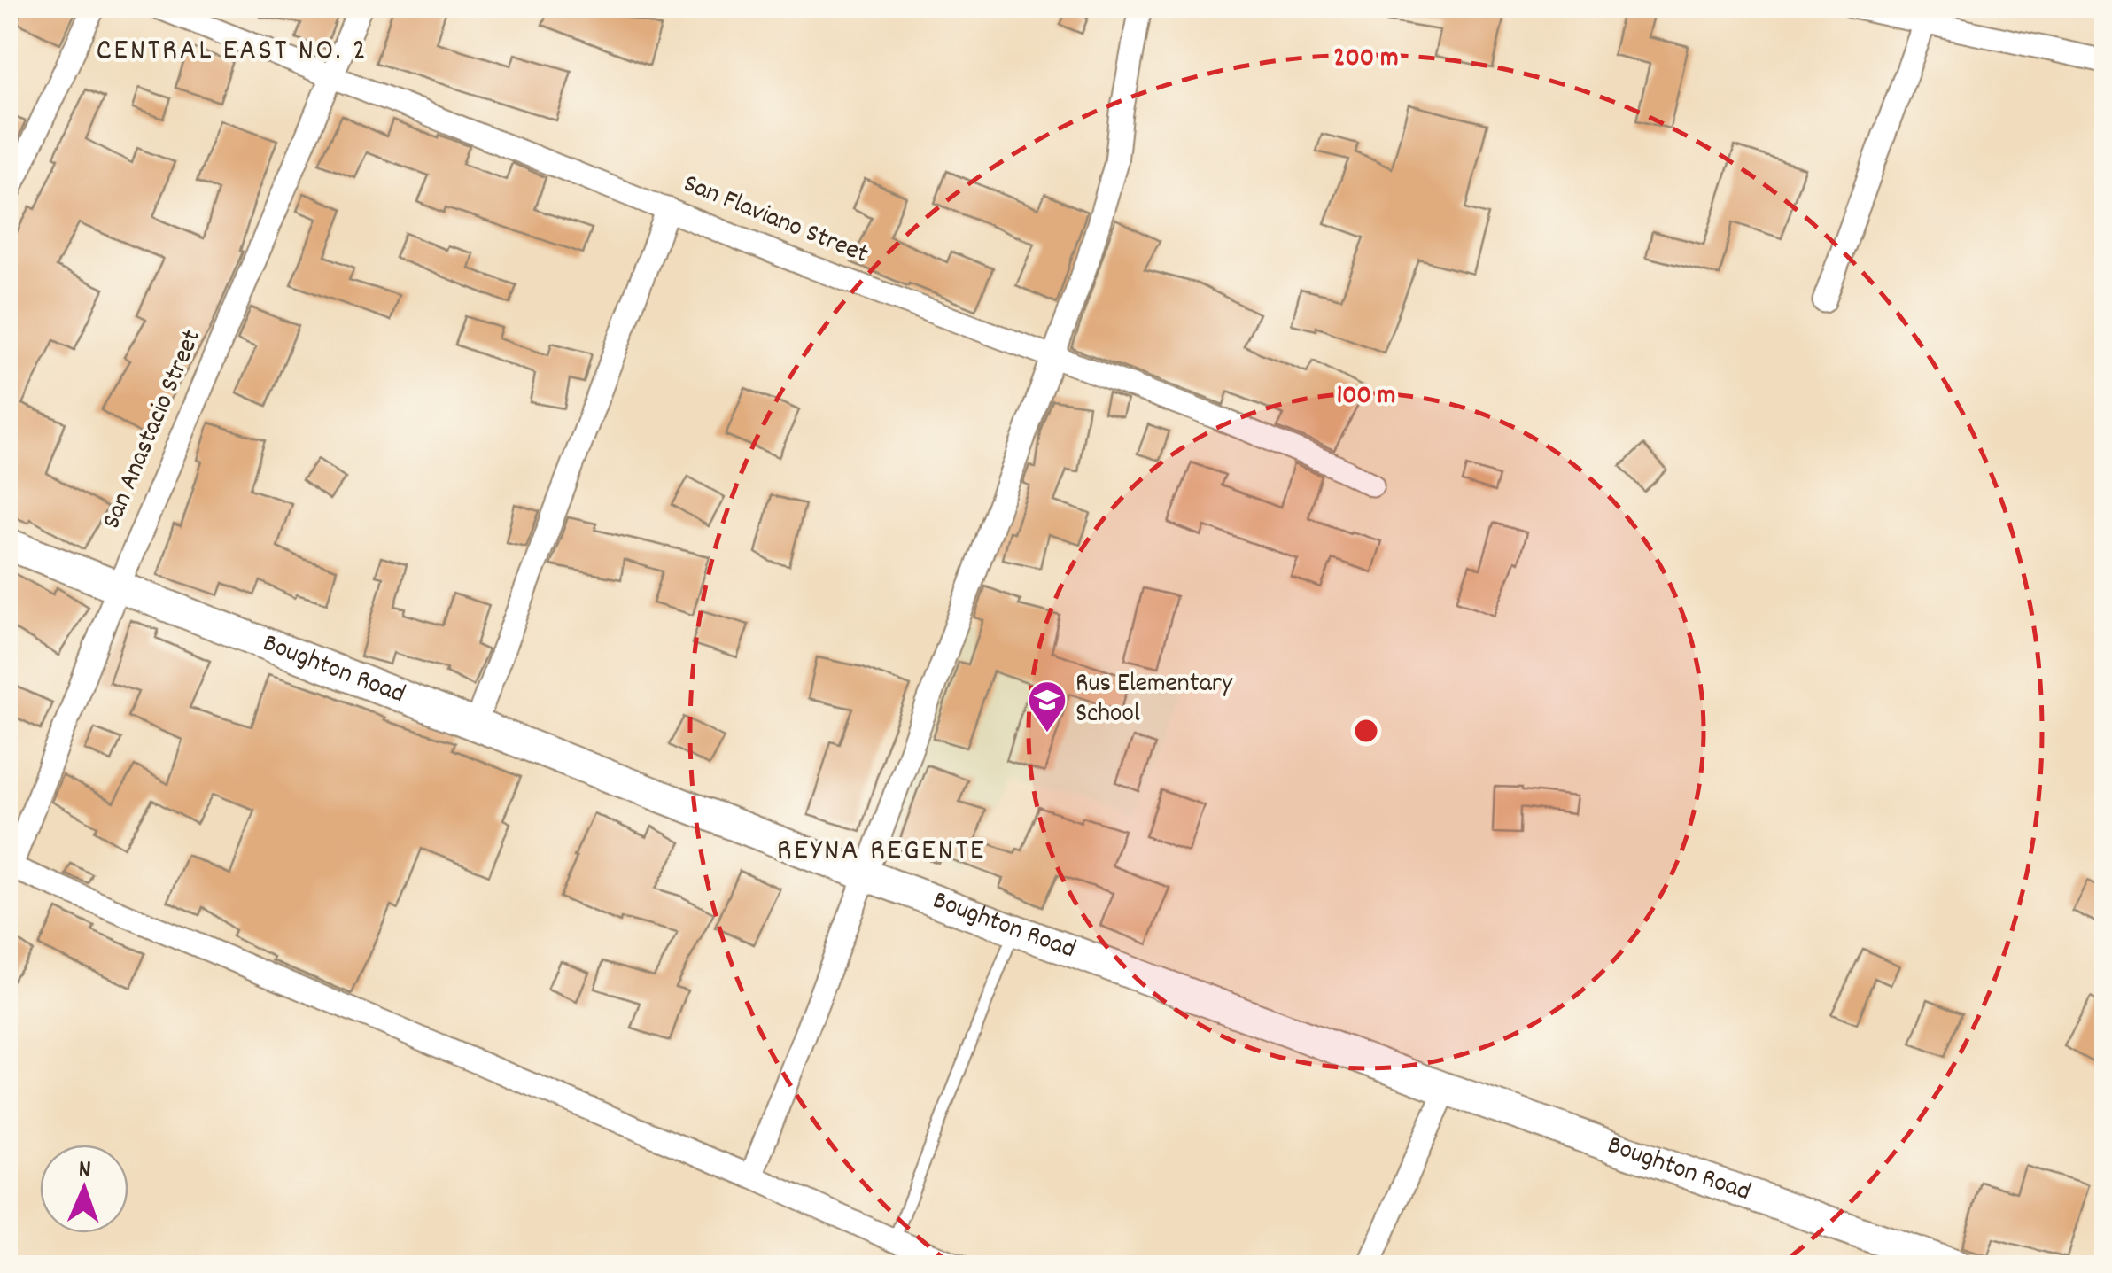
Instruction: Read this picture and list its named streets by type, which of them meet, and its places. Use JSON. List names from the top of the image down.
{
  "streets": {
    "main road": ["Boughton Road"],
    "street": ["San Flaviano Street", "San Anastacio Street"]
  },
  "crossings": [
    ["San Flaviano Street", "San Anastacio Street"],
    ["San Anastacio Street", "Boughton Road"]
  ],
  "districts": ["CENTRAL EAST NO. 2", "REYNA REGENTE"],
  "places": {
    "school or university": ["Rus Elementary School"]
  },
  "north": "top",
  "rings": ["200 m", "100 m"]
}
